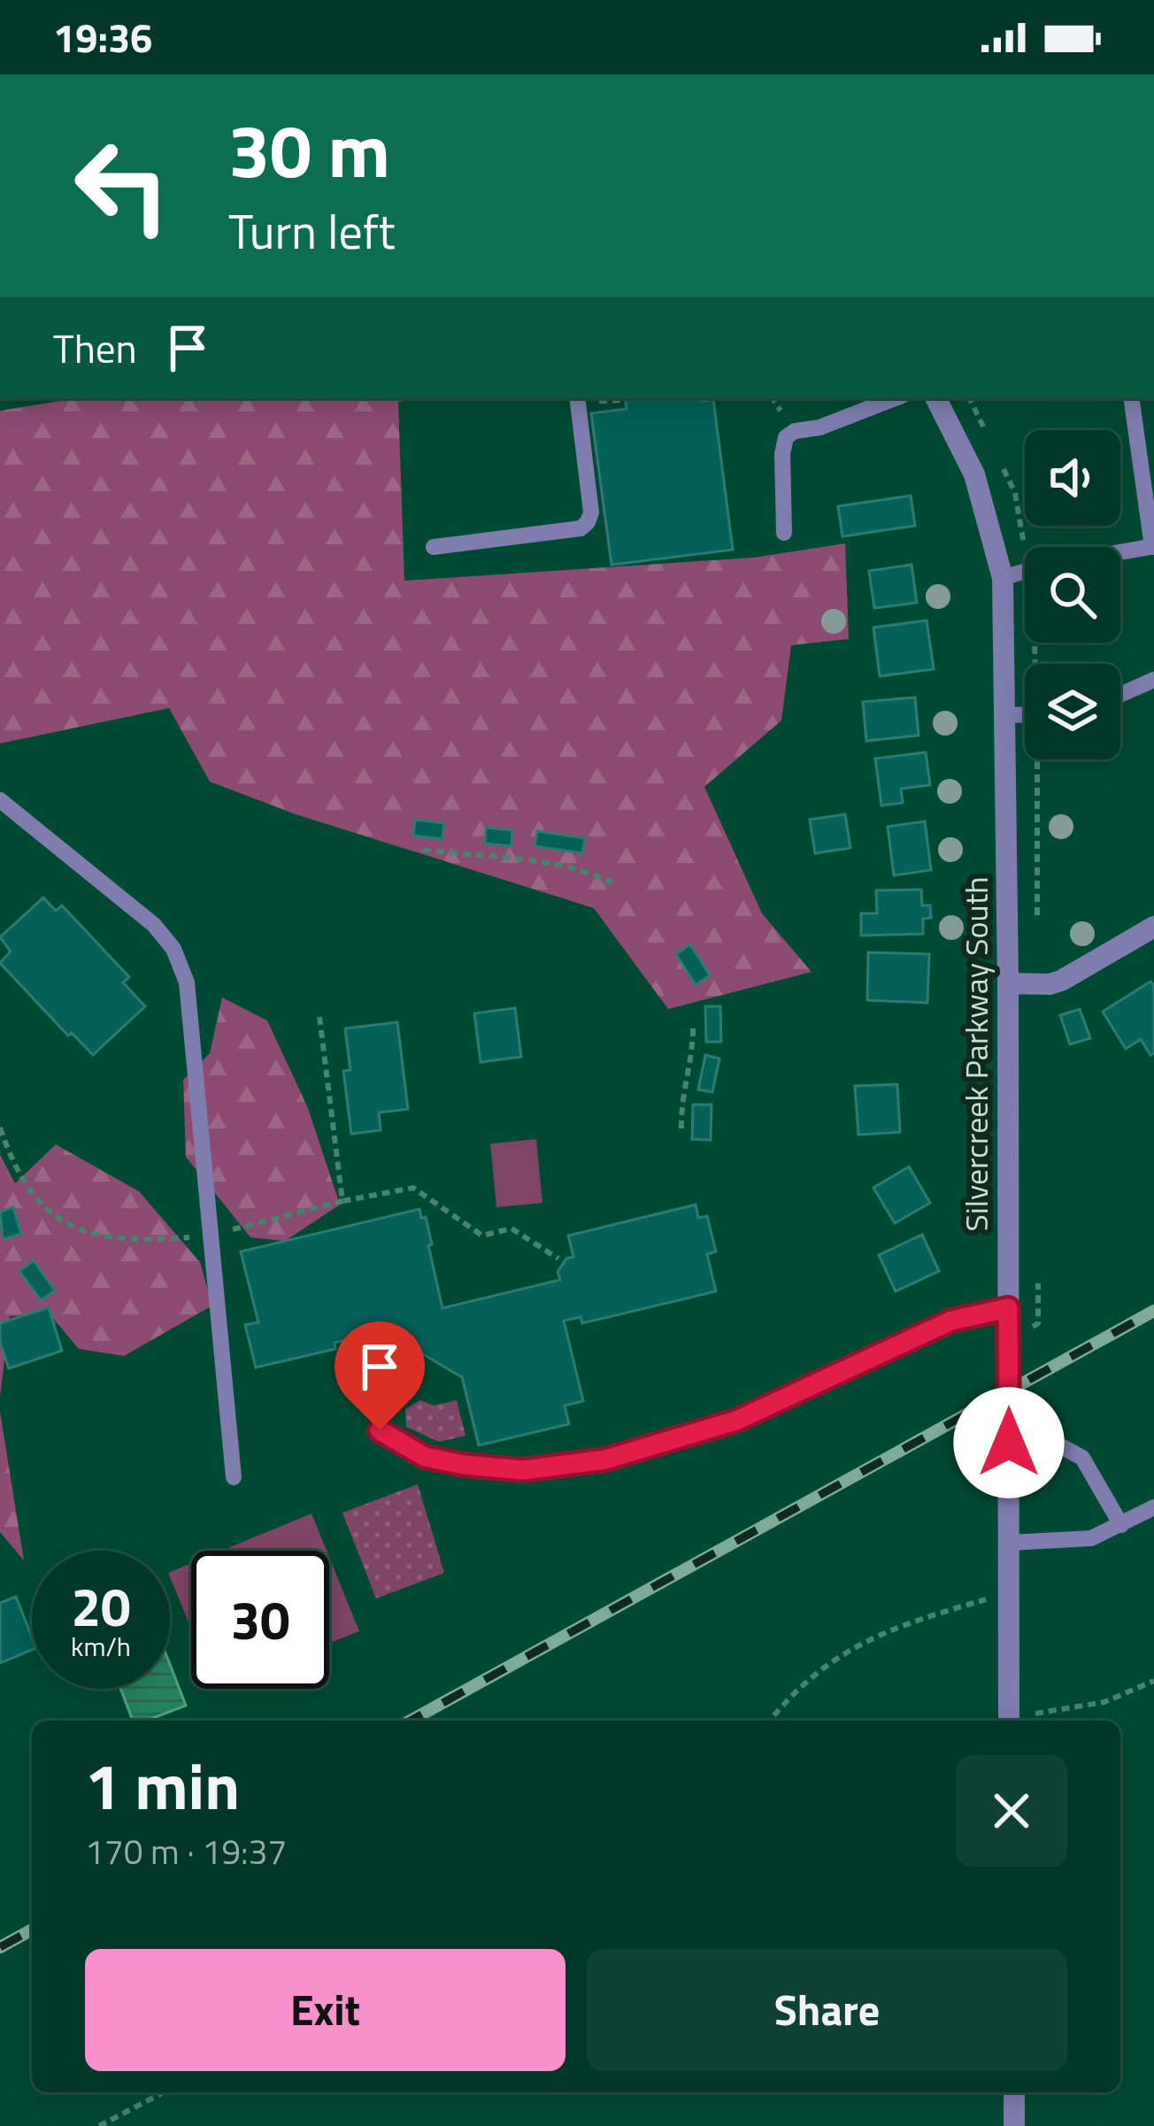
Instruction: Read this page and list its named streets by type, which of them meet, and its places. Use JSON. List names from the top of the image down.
{
  "streets": {
    "street": ["Silvercreek Parkway South"]
  },
  "page": {
    "status": "19:36",
    "turn": ["30 m", "Turn left"],
    "then": "Then",
    "speed": "20 km/h",
    "limit": "30",
    "heading": ["1 min", "170 m · 19:37"],
    "buttons": ["Exit", "Share"]
  }
}
